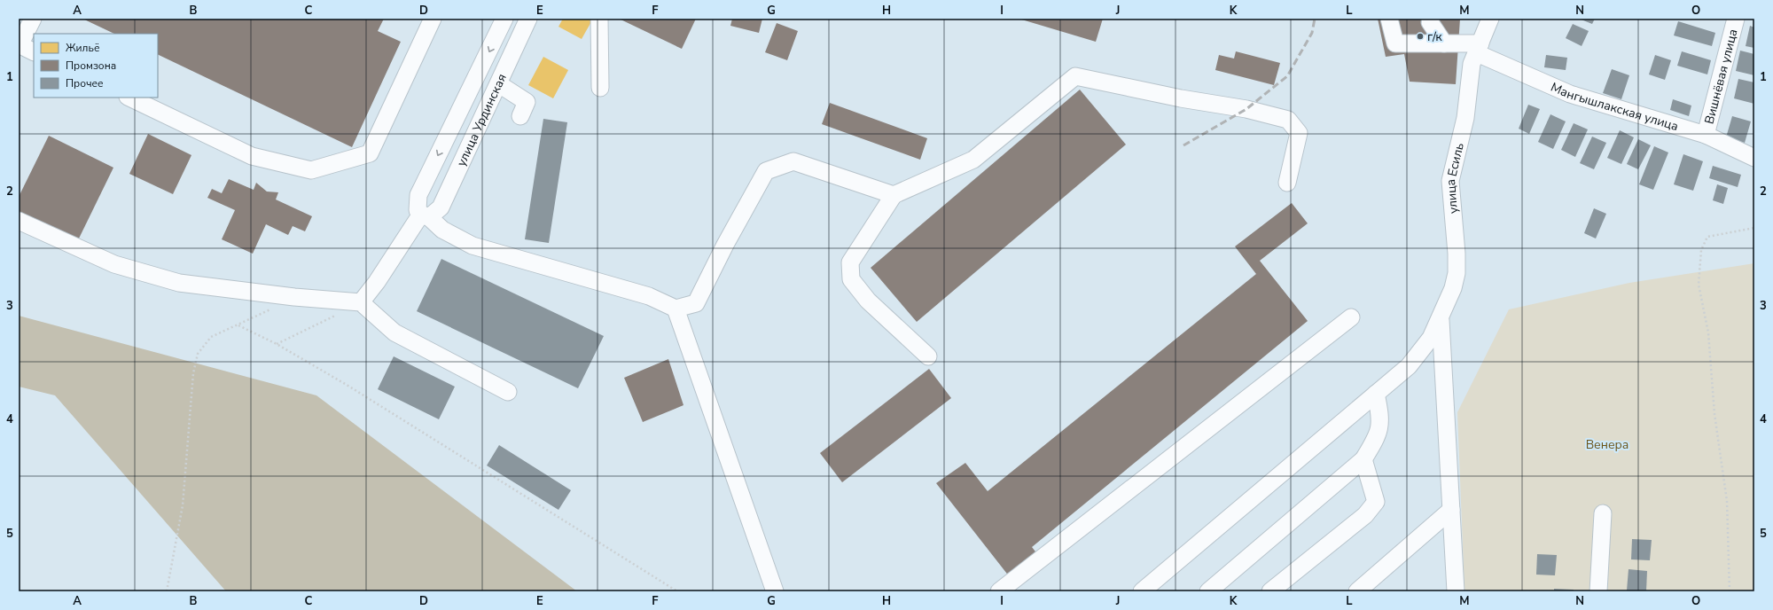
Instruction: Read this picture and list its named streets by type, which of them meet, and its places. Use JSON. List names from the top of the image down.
{
  "streets": {
    "street": [
      "Вишнёвая улица",
      "Мангышлакская улица",
      "улица Урдинская",
      "улица Есиль"
    ]
  },
  "crossings": [
    ["Вишнёвая улица", "Мангышлакская улица"],
    ["Мангышлакская улица", "улица Есиль"]
  ],
  "parks": ["Венера"],
  "places": ["г/к"],
  "legend": ["Жильё", "Промзона", "Прочее"],
  "grid": {
    "columns": [
      "A",
      "B",
      "C",
      "D",
      "E",
      "F",
      "G",
      "H",
      "I",
      "J",
      "K",
      "L",
      "M",
      "N",
      "O"
    ],
    "rows": [
      "1",
      "2",
      "3",
      "4",
      "5"
    ]
  }
}
